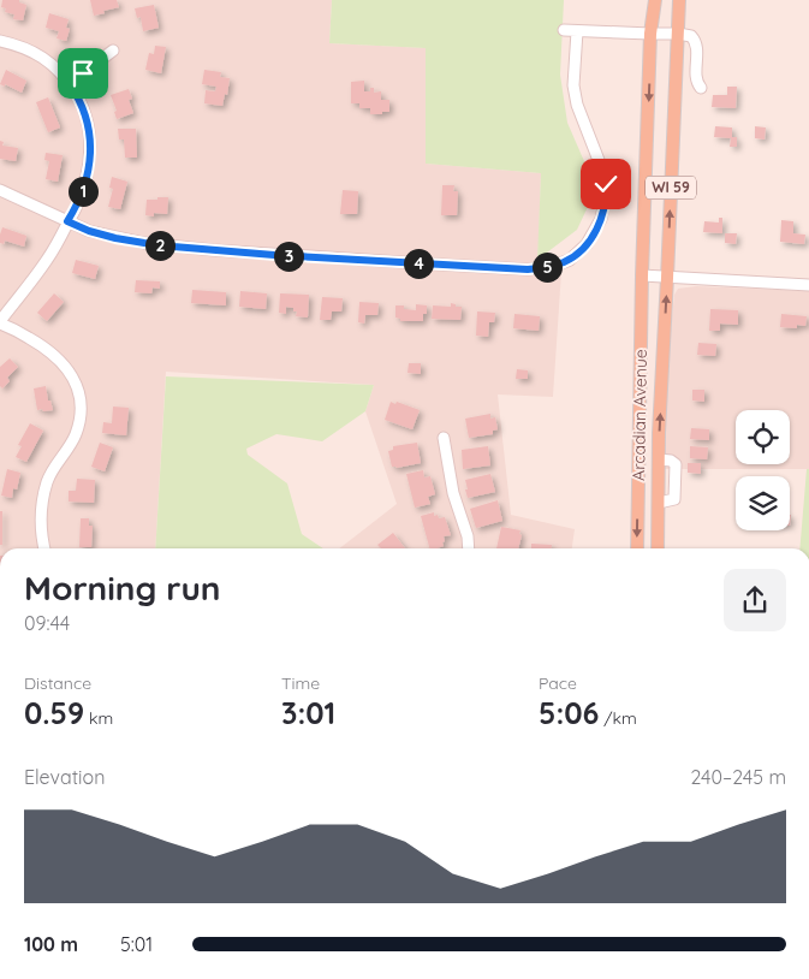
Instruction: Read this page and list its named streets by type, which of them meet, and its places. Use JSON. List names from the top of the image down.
{
  "streets": {
    "main road": ["WI 59", "Arcadian Avenue"]
  },
  "crossings": [
    ["WI 59", "Arcadian Avenue"]
  ],
  "page": {
    "pins": [
      "1",
      "2",
      "3",
      "4",
      "5"
    ],
    "heading": ["Morning run", "09:44"],
    "stats": [
      ["Distance", "0.59 km"],
      ["Time", "3:01"],
      ["Pace", "5:06 /km"]
    ],
    "chart": ["Elevation", "240–245 m"],
    "list": [
      {
        "name": "100 m",
        "note": "5:01"
      }
    ]
  }
}
